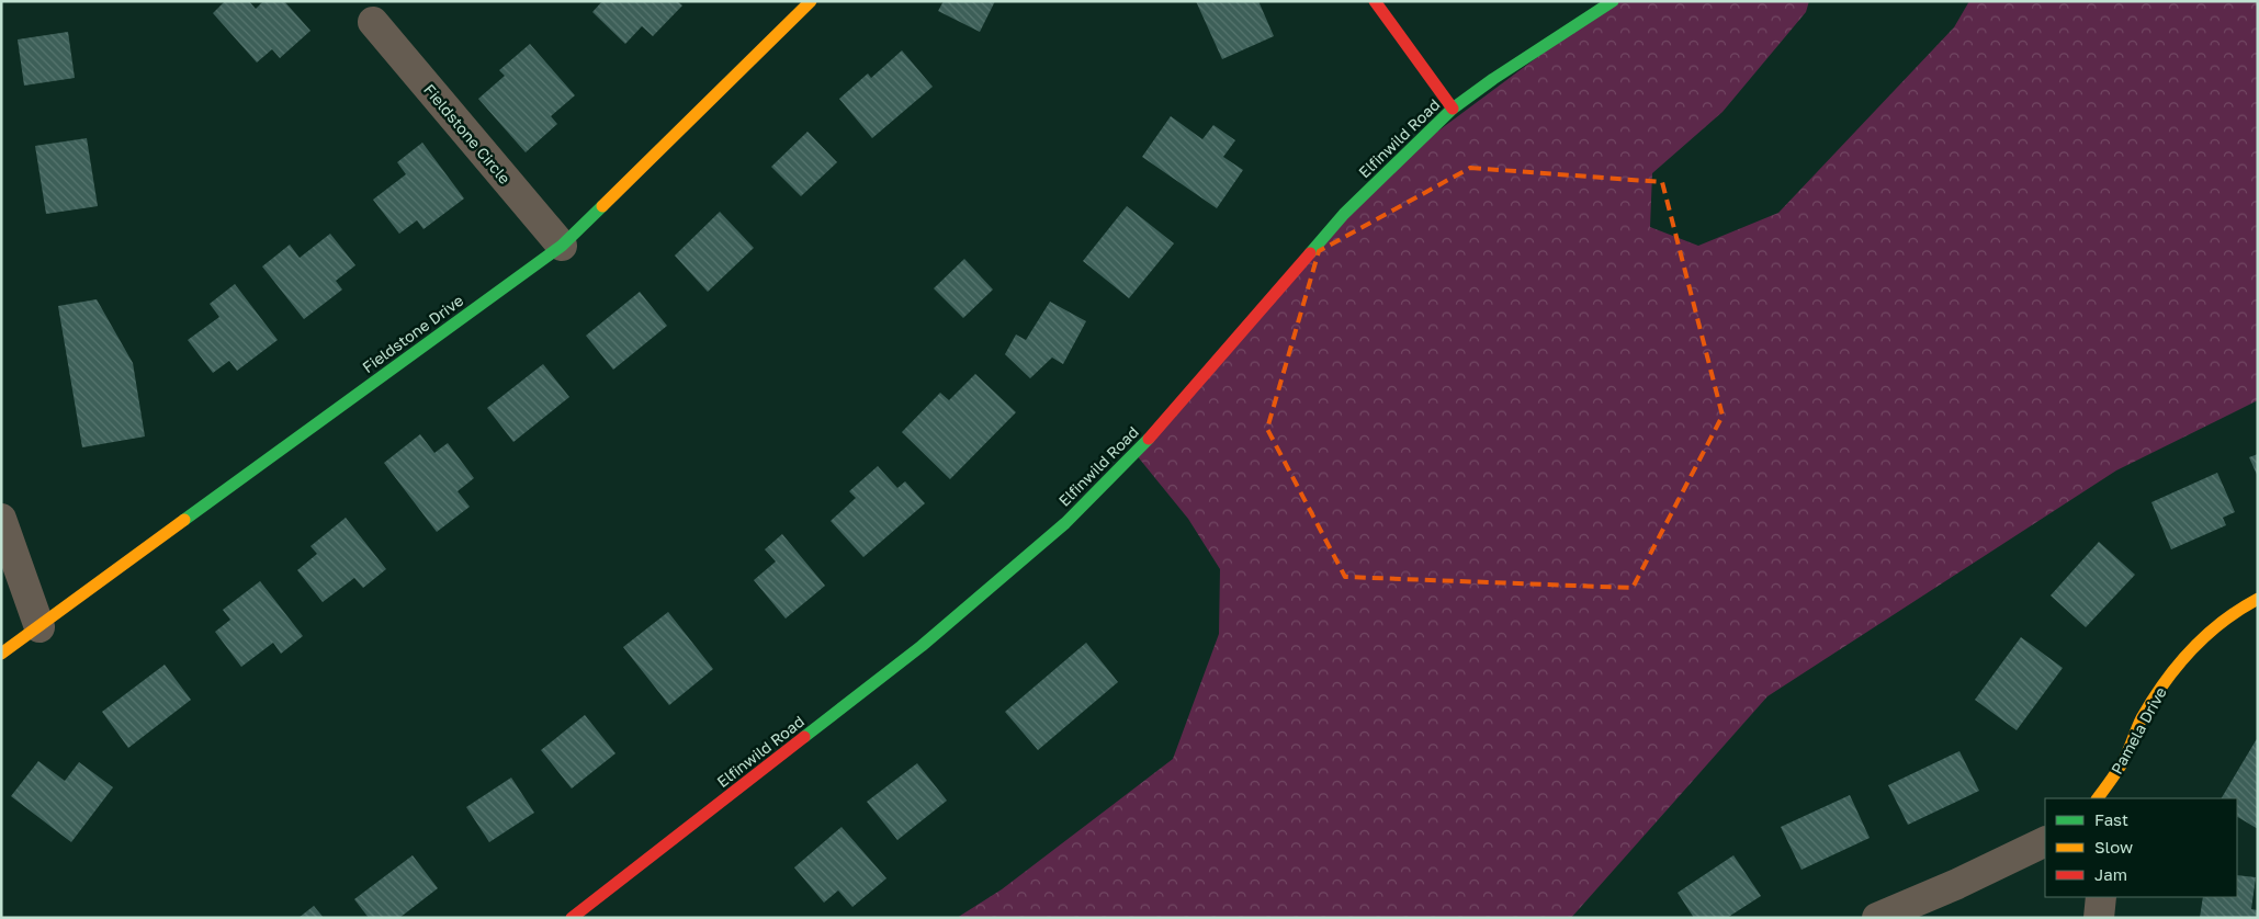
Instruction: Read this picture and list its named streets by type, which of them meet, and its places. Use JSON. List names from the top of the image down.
{
  "streets": {
    "street": [
      "Fieldstone Circle",
      "Elfinwild Road",
      "Fieldstone Drive",
      "Pamela Drive"
    ]
  },
  "crossings": [
    ["Fieldstone Circle", "Fieldstone Drive"]
  ],
  "legend": ["Fast", "Slow", "Jam"]
}
